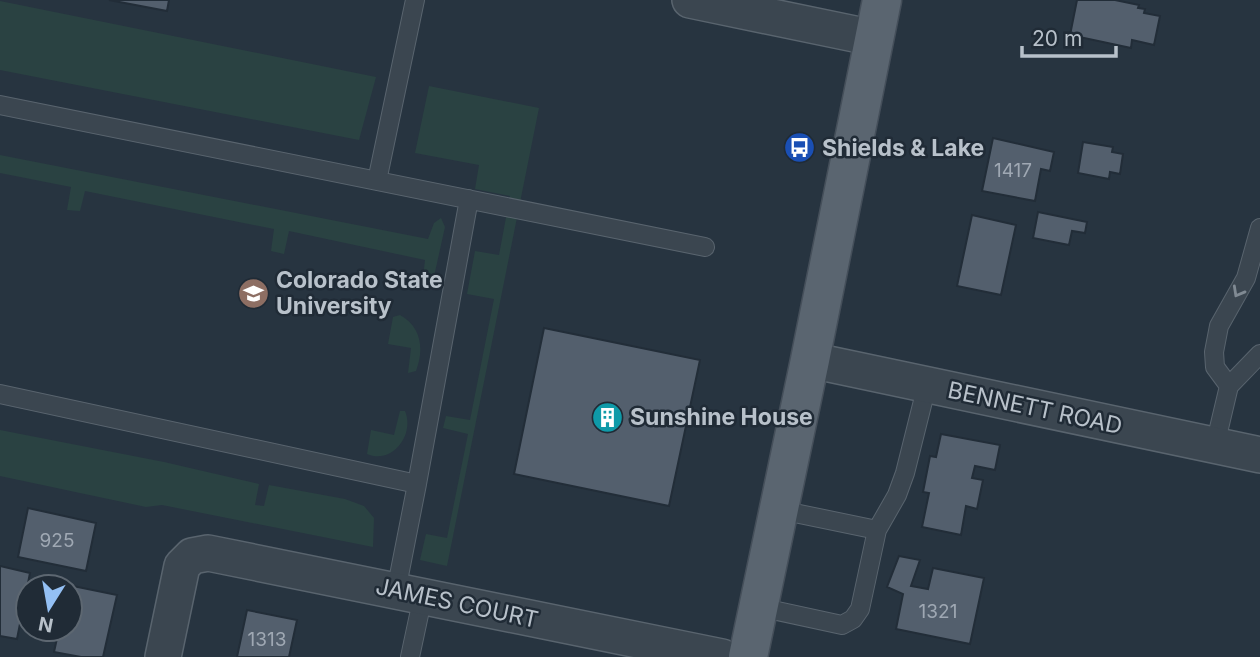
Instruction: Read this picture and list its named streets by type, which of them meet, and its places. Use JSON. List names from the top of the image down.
{
  "streets": {
    "street": ["BENNETT ROAD", "JAMES COURT"]
  },
  "places": {
    "bus stop": ["Shields & Lake"],
    "school or university": ["Colorado State University"],
    "building": ["Sunshine House"]
  },
  "house_numbers": [
    "1417",
    "925",
    "1321",
    "1313"
  ],
  "scale_bar": "20 m",
  "north": "bottom"
}
